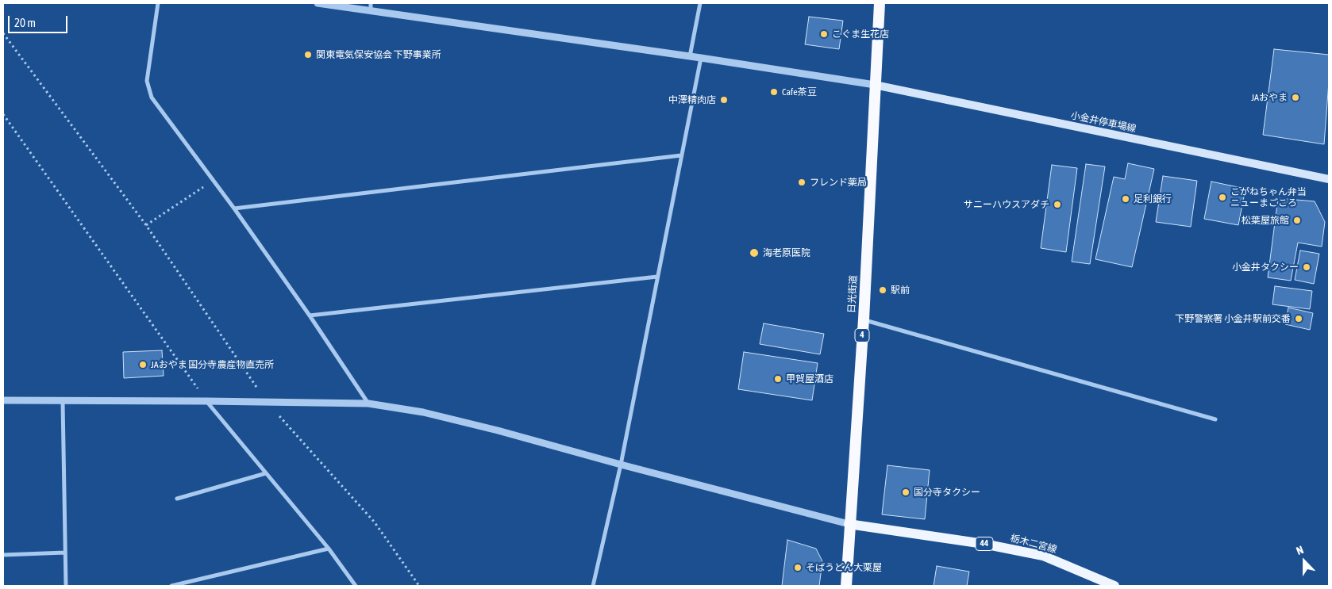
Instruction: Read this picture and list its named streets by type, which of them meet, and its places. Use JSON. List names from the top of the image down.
{
  "streets": {
    "highway": ["日光街道", "4"],
    "main road": ["小金井停車場線", "44", "栃木二宮線"]
  },
  "crossings": [
    ["小金井停車場線", "日光街道"],
    ["日光街道", "栃木二宮線"]
  ],
  "places": [
    "こぐま生花店",
    "関東電気保安協会 下野事業所",
    "Cafe茶豆",
    "JAおやま",
    "中澤精肉店",
    "フレンド薬局",
    "こがねちゃん弁当 ニューまごころ",
    "足利銀行",
    "サニーハウスアダチ",
    "松葉屋旅館",
    "海老原医院",
    "小金井タクシー",
    "駅前",
    "下野警察署 小金井駅前交番",
    "JAおやま 国分寺農産物直売所",
    "甲賀屋酒店",
    "国分寺タクシー",
    "そばうどん大栗屋"
  ],
  "scale_bar": "20 m",
  "north": "top"
}
